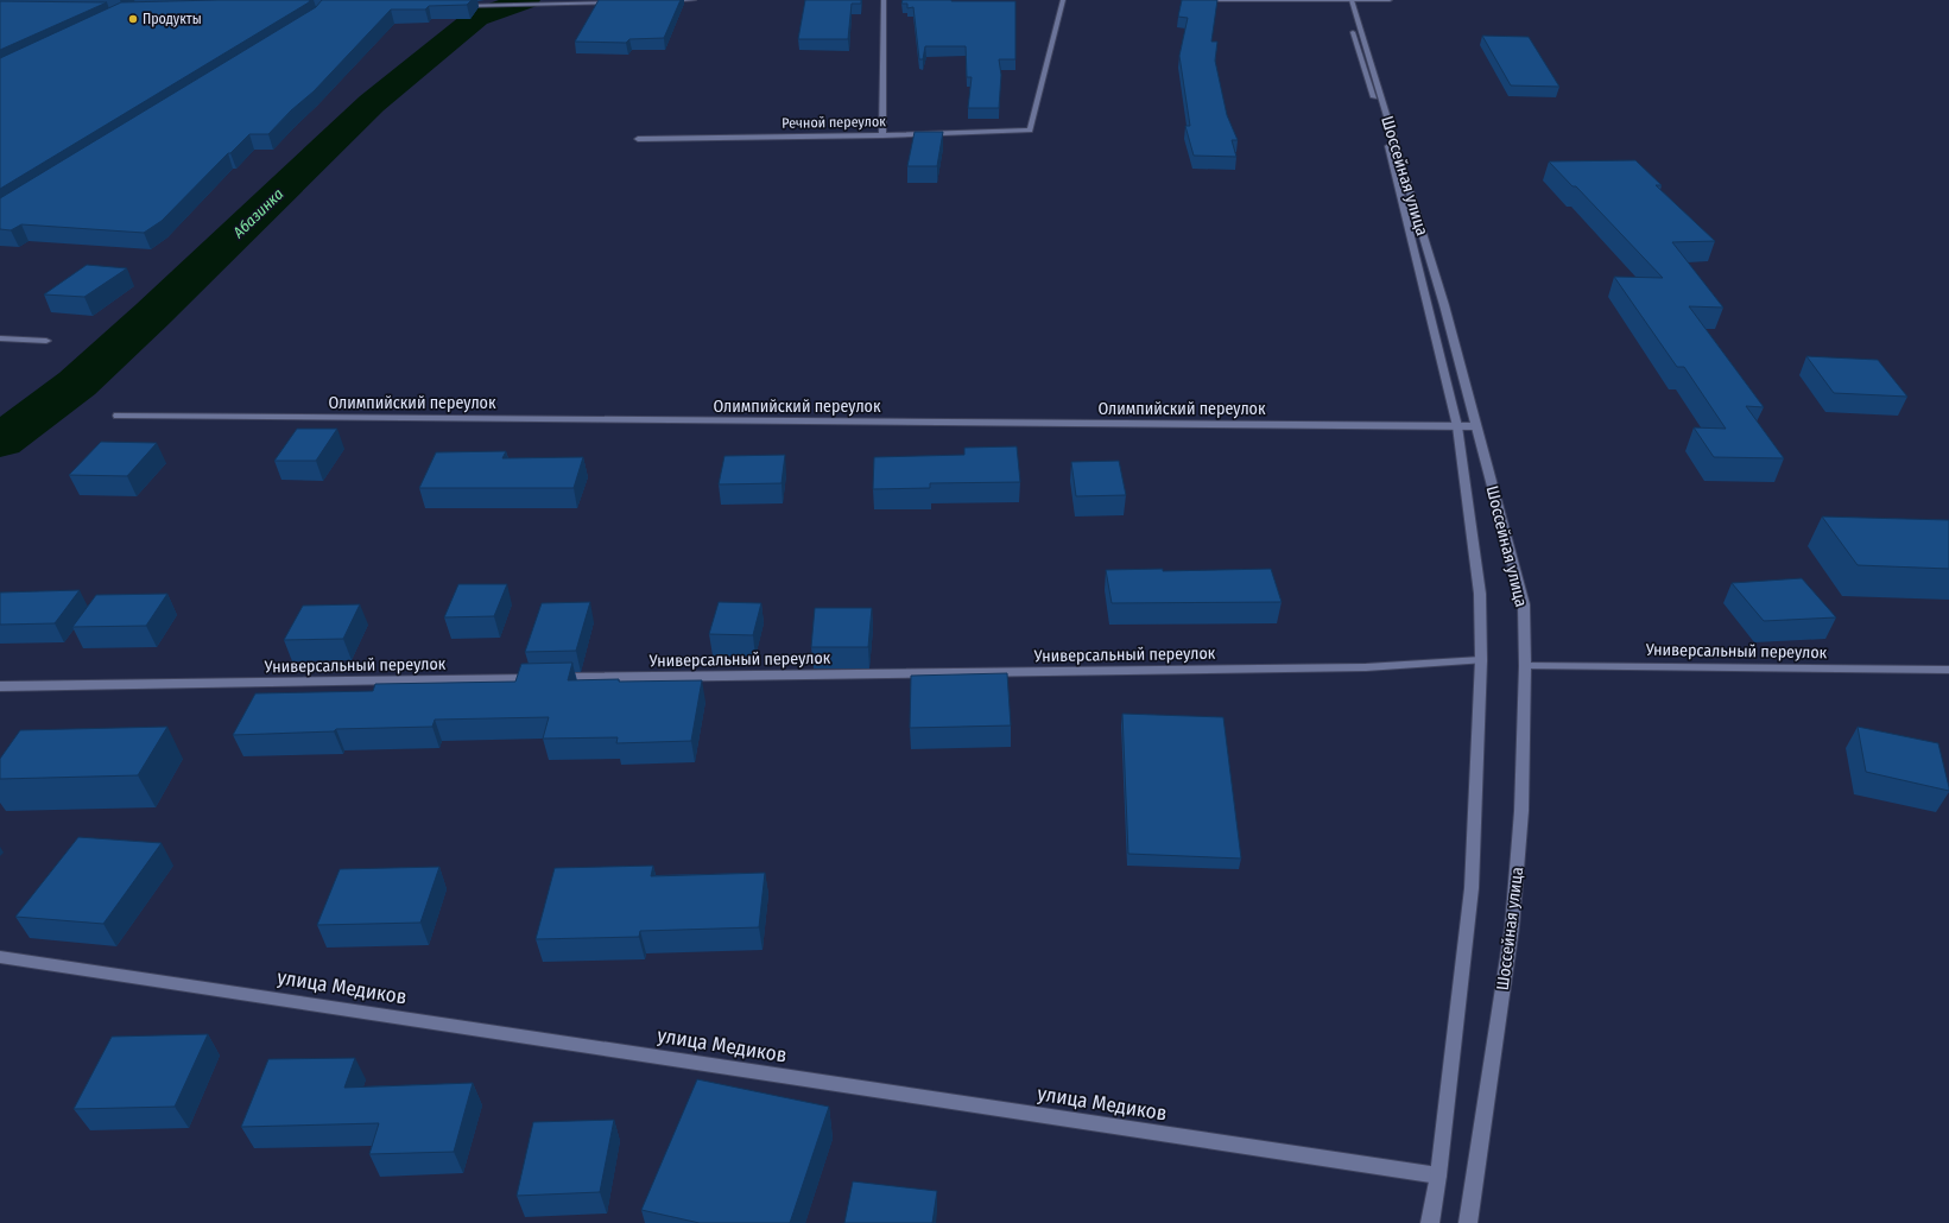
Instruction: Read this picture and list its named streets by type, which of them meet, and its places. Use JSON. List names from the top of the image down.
{
  "streets": {
    "street": [
      "Речной переулок",
      "Шоссейная улица",
      "Олимпийский переулок",
      "Универсальный переулок",
      "улица Медиков"
    ]
  },
  "crossings": [
    ["Шоссейная улица", "Олимпийский переулок"],
    ["Шоссейная улица", "Универсальный переулок"],
    ["Шоссейная улица", "улица Медиков"]
  ],
  "water": ["Абазинка"],
  "places": ["Продукты"]
}
